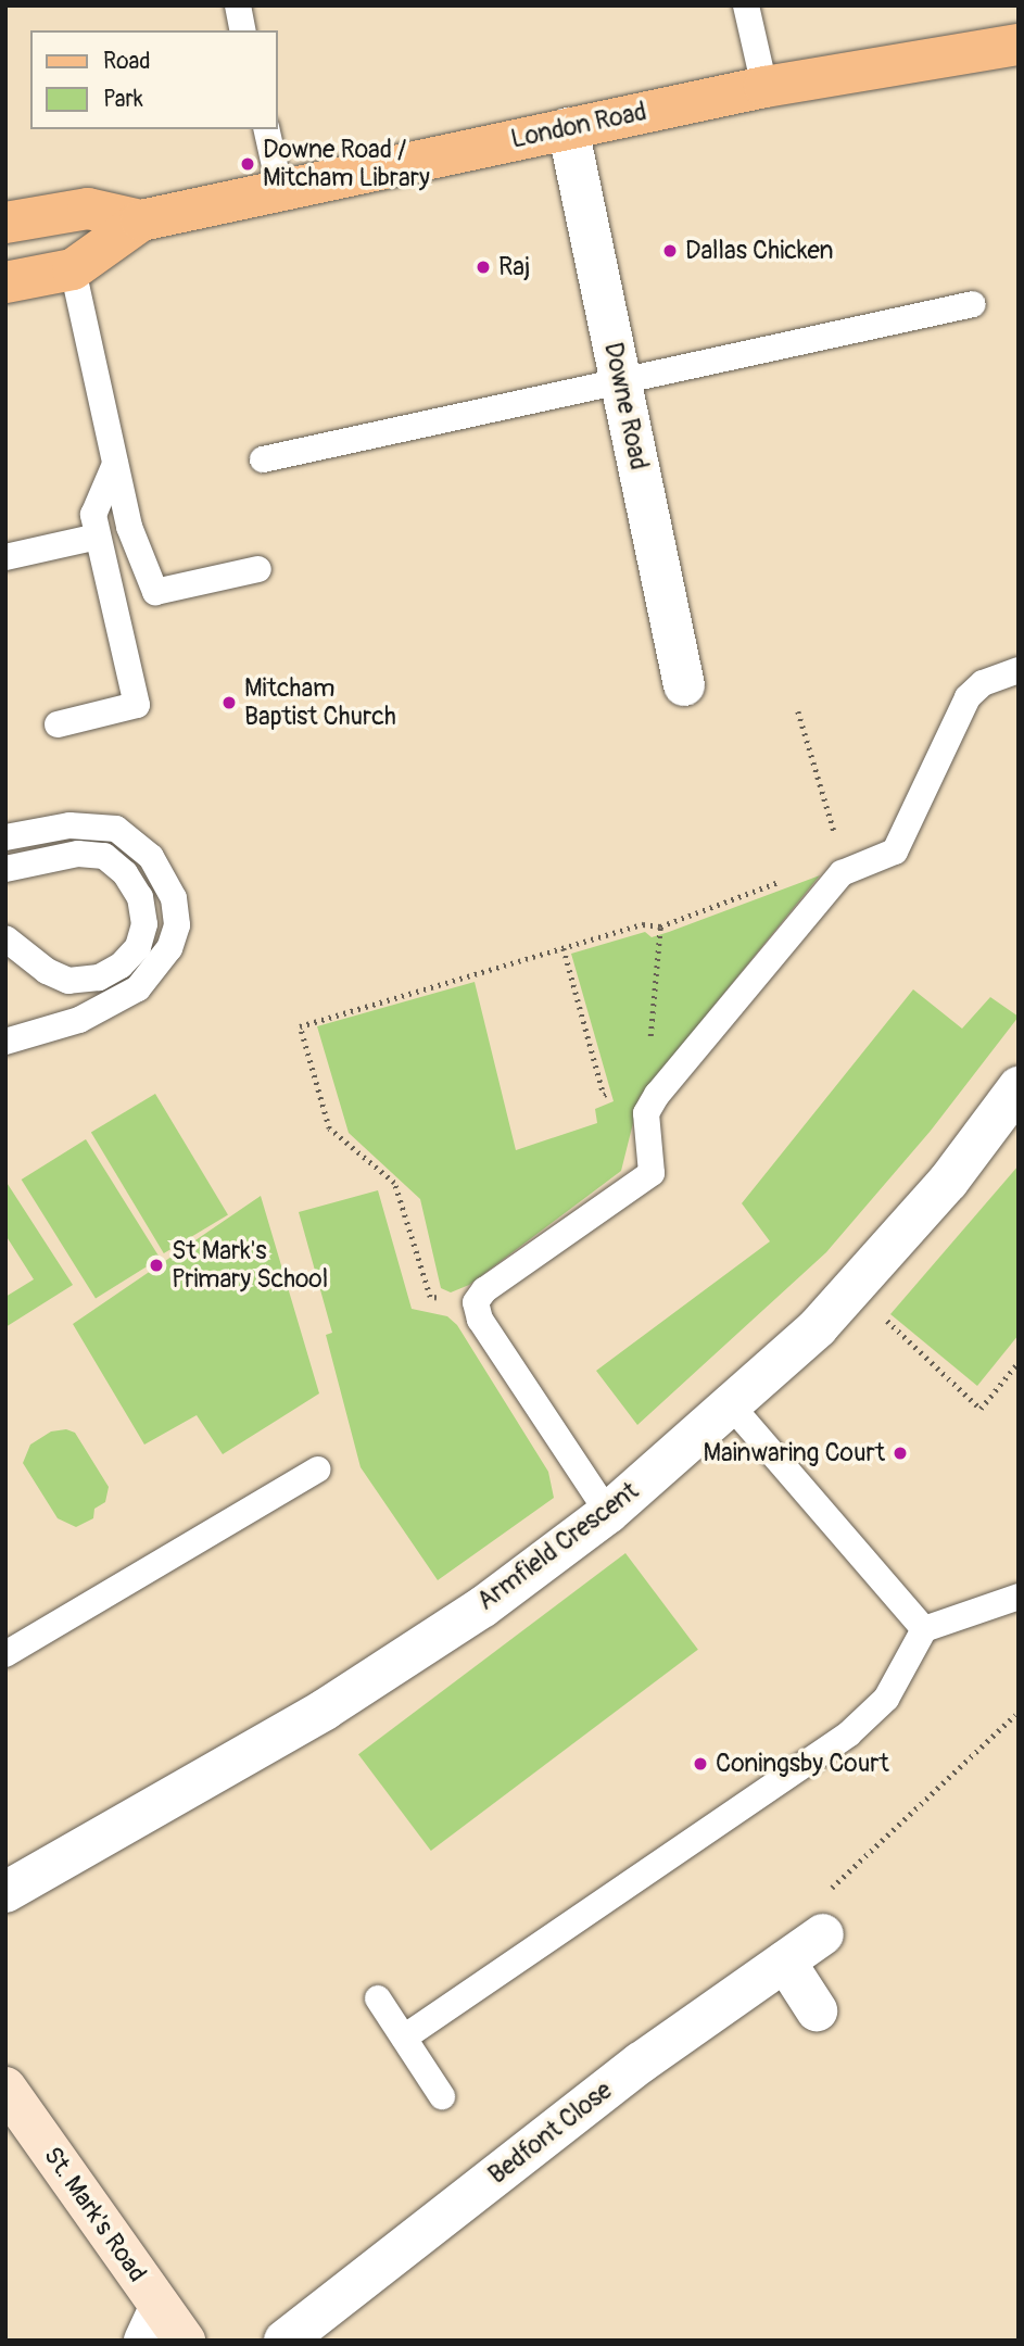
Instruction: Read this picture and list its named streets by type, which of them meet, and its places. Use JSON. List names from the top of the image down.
{
  "streets": {
    "main road": ["London Road"],
    "street": [
      "Downe Road",
      "Armfield Crescent",
      "Bedfont Close",
      "St. Mark's Road"
    ]
  },
  "crossings": [
    ["London Road", "Downe Road"]
  ],
  "places": [
    "Downe Road / Mitcham Library",
    "Dallas Chicken",
    "Raj",
    "Mitcham Baptist Church",
    "St Mark's Primary School",
    "Mainwaring Court",
    "Coningsby Court"
  ],
  "legend": ["Road", "Park"]
}
